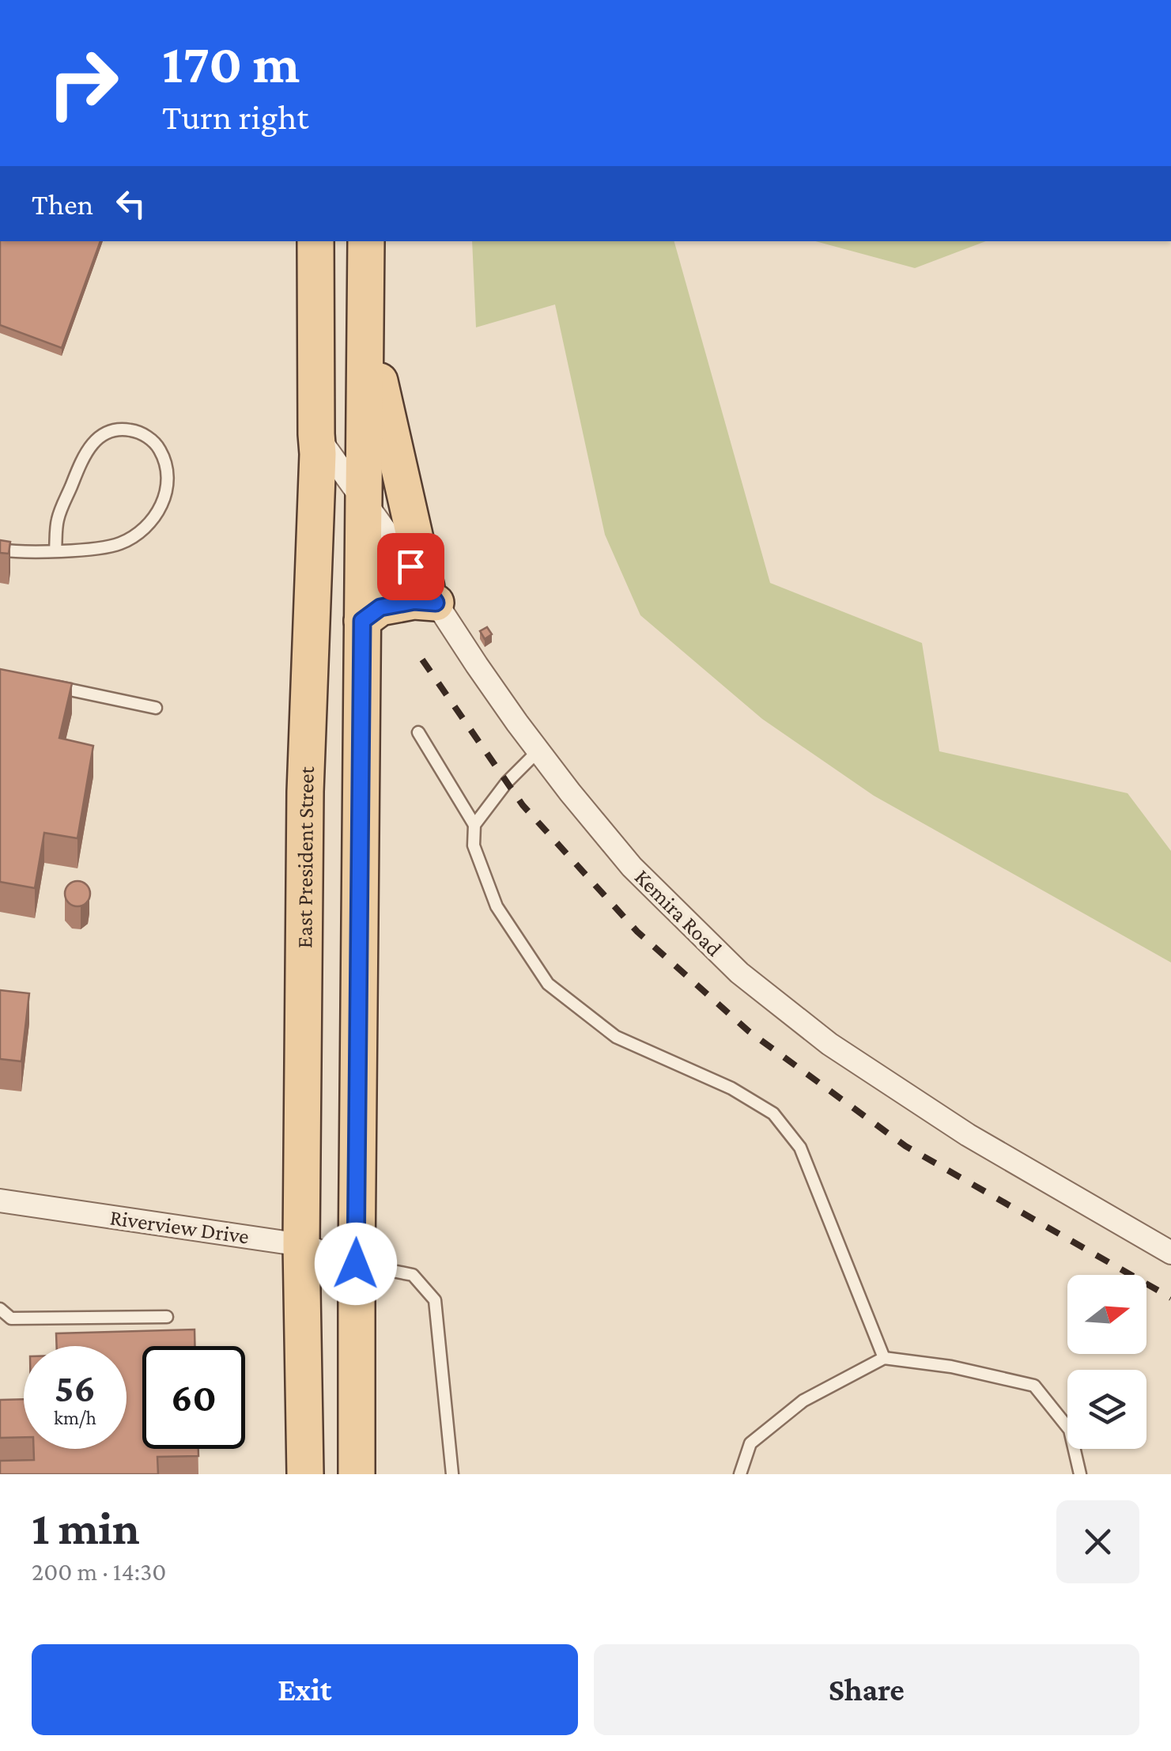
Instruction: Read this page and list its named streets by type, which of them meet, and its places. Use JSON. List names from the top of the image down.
{
  "streets": {
    "main road": ["East President Street"],
    "street": ["Kemira Road", "Riverview Drive"]
  },
  "crossings": [
    ["East President Street", "Kemira Road"],
    ["East President Street", "Riverview Drive"]
  ],
  "north": "right",
  "page": {
    "turn": ["170 m", "Turn right"],
    "then": "Then",
    "speed": "56 km/h",
    "limit": "60",
    "heading": ["1 min", "200 m · 14:30"],
    "buttons": ["Exit", "Share"]
  }
}
